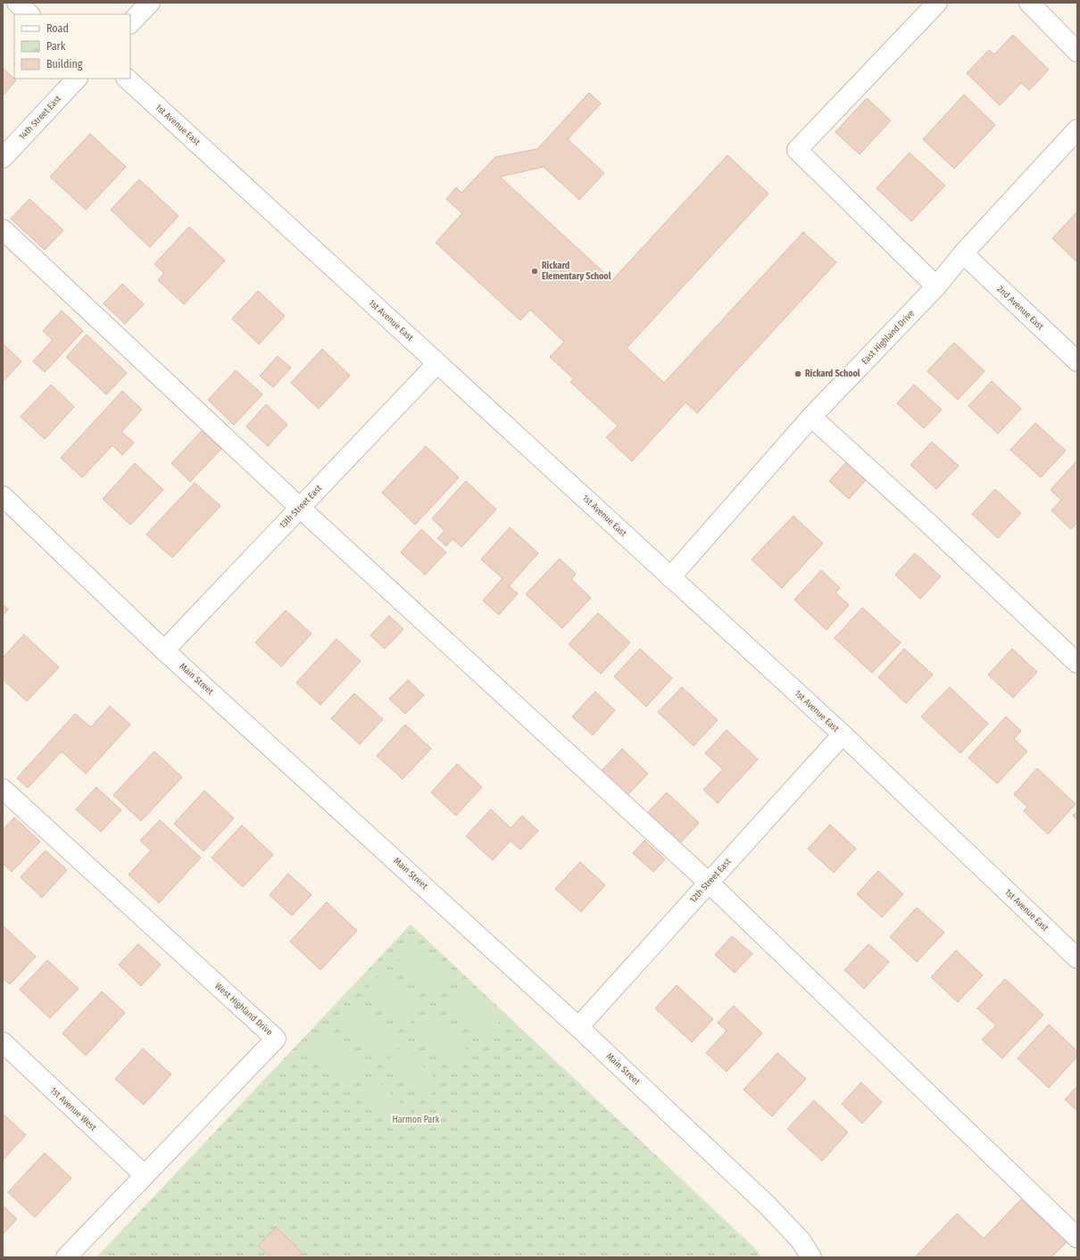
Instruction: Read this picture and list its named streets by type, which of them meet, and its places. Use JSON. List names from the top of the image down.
{
  "streets": {
    "street": [
      "14th Street East",
      "1st Avenue East",
      "2nd Avenue East",
      "East Highland Drive",
      "13th Street East",
      "Main Street",
      "12th Street East",
      "West Highland Drive",
      "1st Avenue West"
    ]
  },
  "crossings": [
    ["1st Avenue East", "East Highland Drive"],
    ["1st Avenue East", "13th Street East"],
    ["1st Avenue East", "12th Street East"],
    ["2nd Avenue East", "East Highland Drive"],
    ["13th Street East", "Main Street"],
    ["Main Street", "12th Street East"],
    ["West Highland Drive", "1st Avenue West"]
  ],
  "parks": ["Harmon Park"],
  "places": ["Rickard Elementary School", "Rickard School"],
  "legend": ["Road", "Park", "Building"]
}
